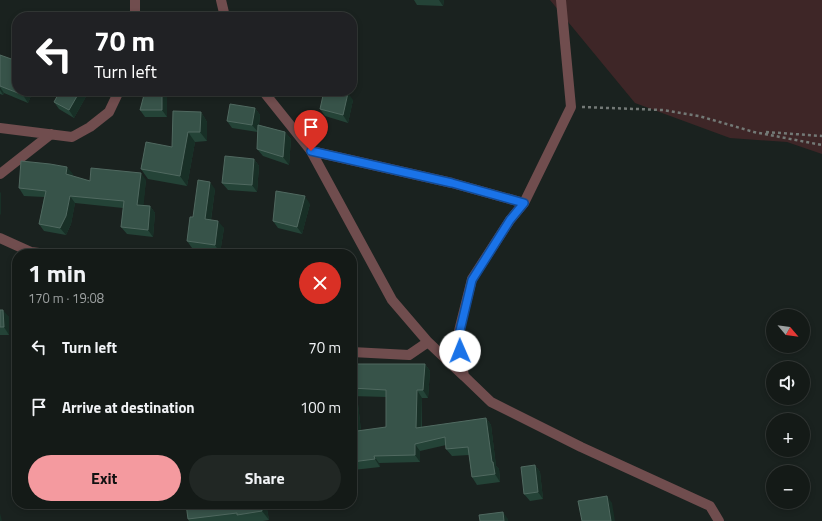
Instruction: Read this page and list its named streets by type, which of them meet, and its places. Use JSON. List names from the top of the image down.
{
  "north": "bottom right",
  "page": {
    "turn": ["70 m", "Turn left"],
    "heading": ["1 min", "170 m · 19:08"],
    "map_buttons": ["+", "−"],
    "list": [
      {
        "name": "Turn left",
        "value": "70 m"
      },
      {
        "name": "Arrive at destination",
        "value": "100 m"
      }
    ],
    "buttons": ["Exit", "Share"]
  }
}
